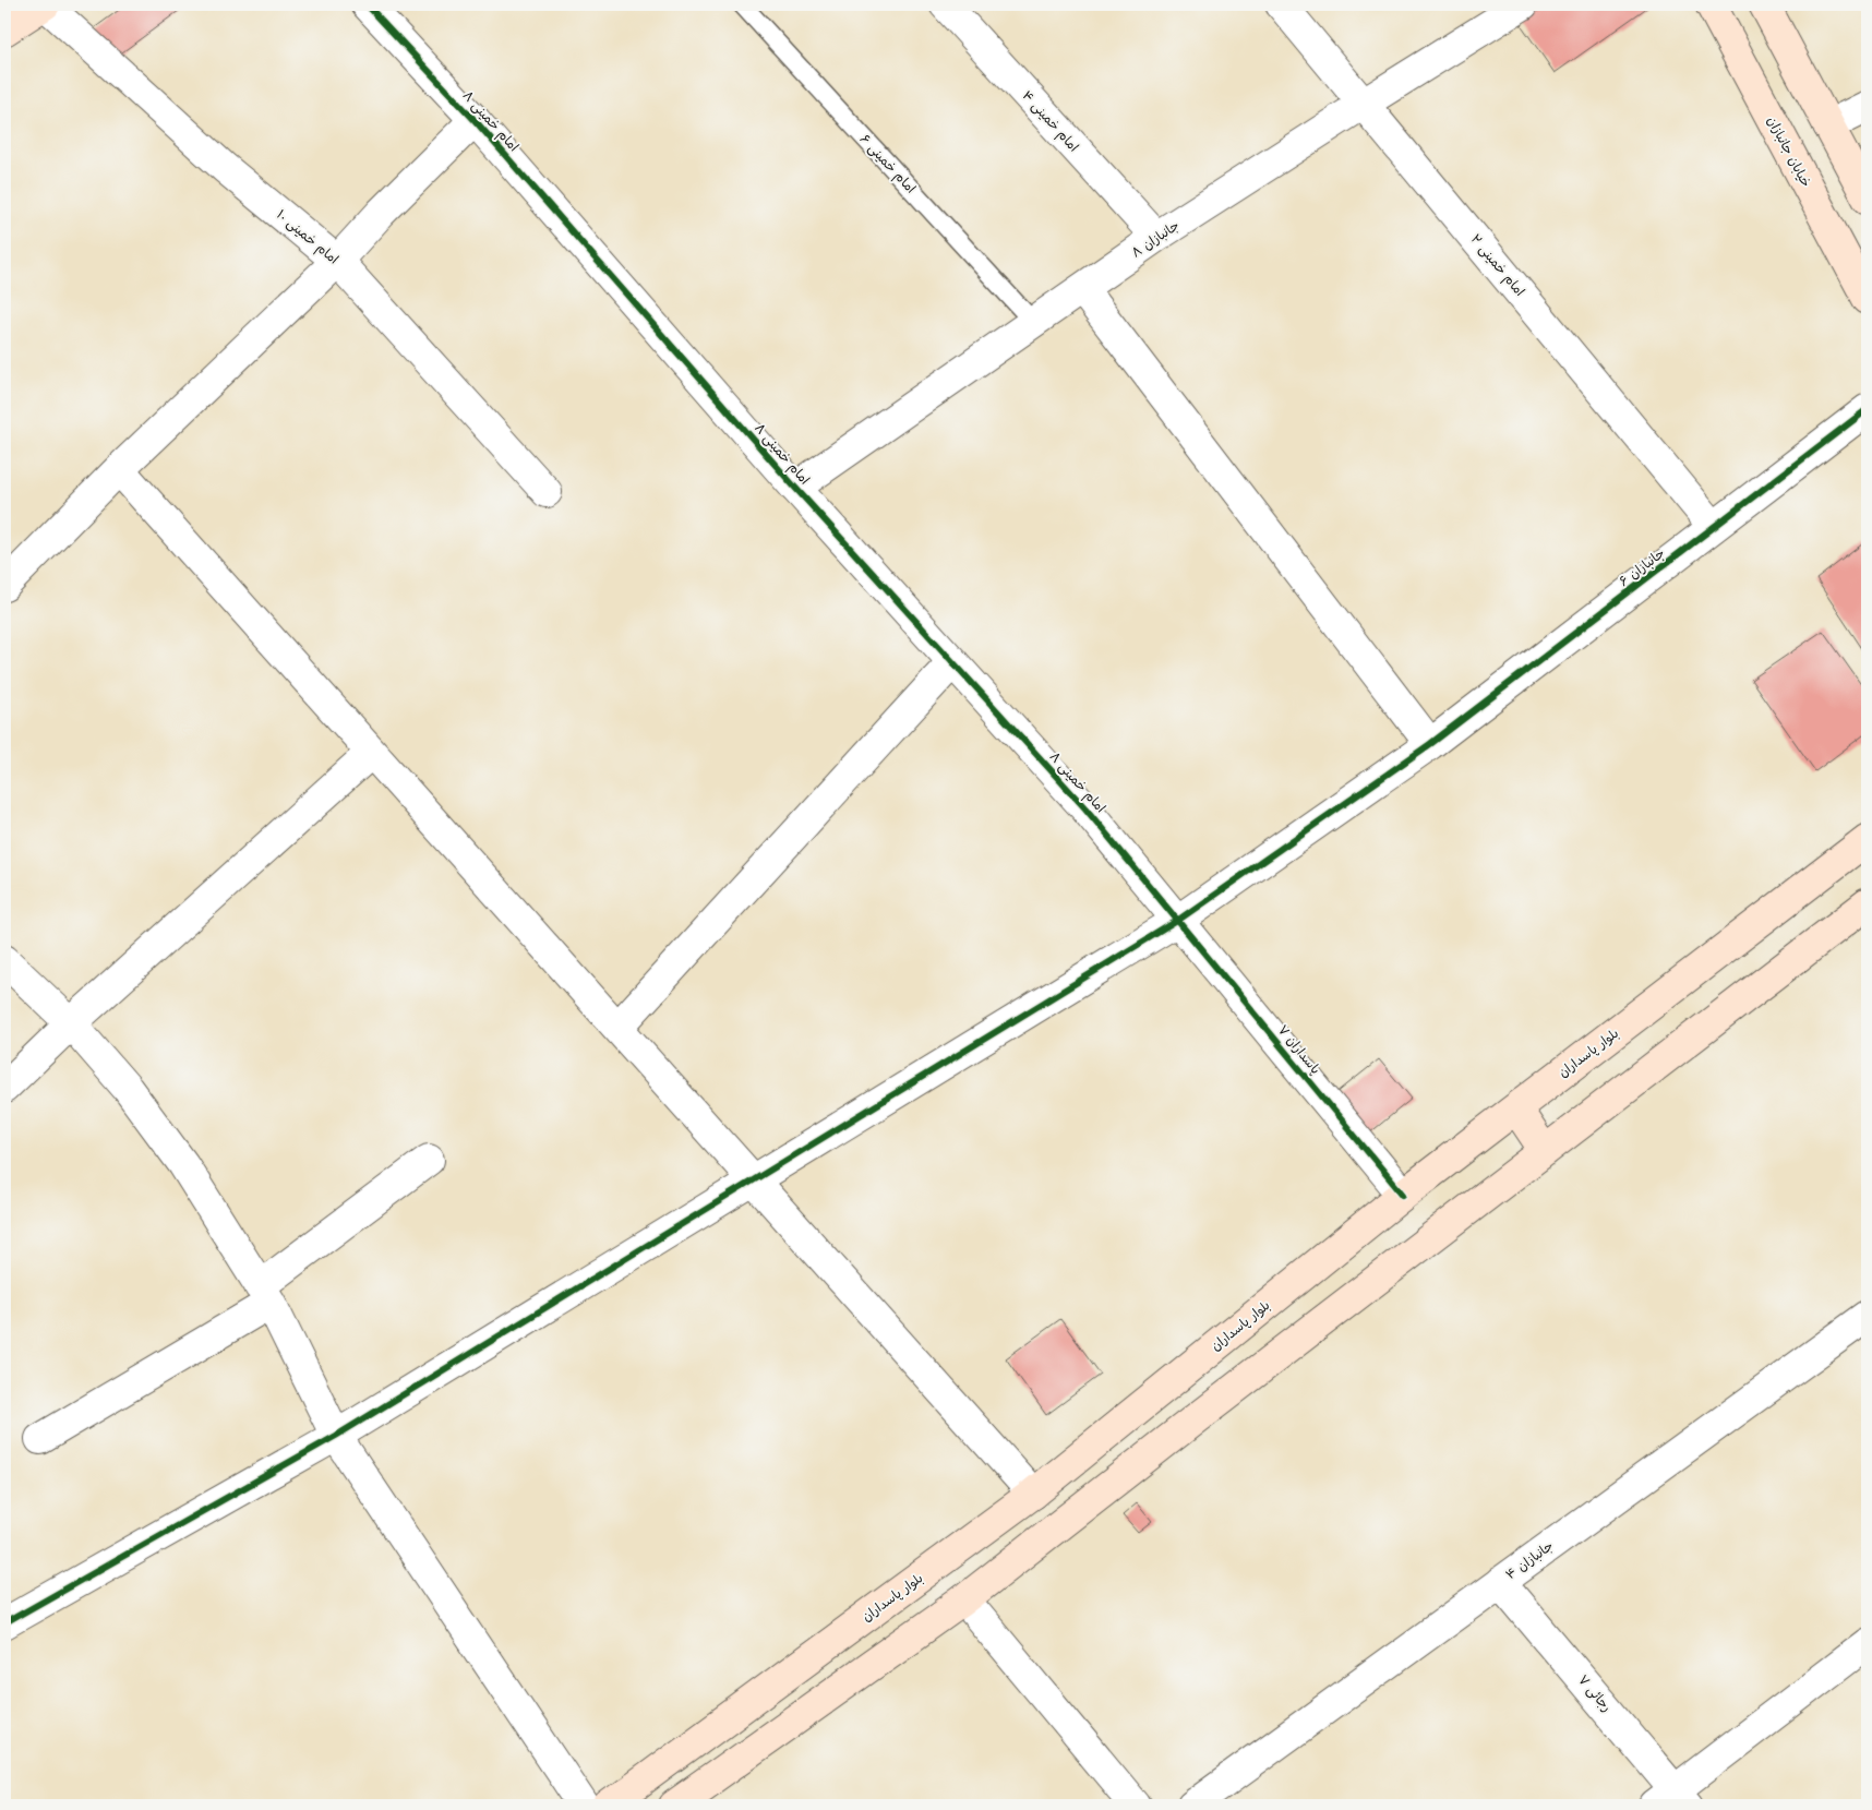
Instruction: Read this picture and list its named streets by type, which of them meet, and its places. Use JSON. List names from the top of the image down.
{
  "streets": {
    "main road": ["خیابان جانبازان", "بلوار پاسداران"],
    "street": [
      "امام خمینی ۸",
      "امام خمینی ۴",
      "امام خمینی ۱۰",
      "جانبازان ۸",
      "امام خمینی ۲",
      "جانبازان ۶",
      "پاسداران ۷",
      "جانبازان ۴",
      "رجائی ۷"
    ],
    "lane": ["امام خمینی ۶"]
  },
  "crossings": [
    ["امام خمینی ۸", "جانبازان ۸"],
    ["امام خمینی ۸", "جانبازان ۶"],
    ["امام خمینی ۸", "پاسداران ۷"],
    ["امام خمینی ۴", "جانبازان ۸"],
    ["امام خمینی ۶", "جانبازان ۸"],
    ["جانبازان ۸", "امام خمینی ۲"],
    ["امام خمینی ۲", "جانبازان ۶"],
    ["جانبازان ۶", "پاسداران ۷"],
    ["پاسداران ۷", "بلوار پاسداران"],
    ["جانبازان ۴", "رجائی ۷"]
  ]
}
